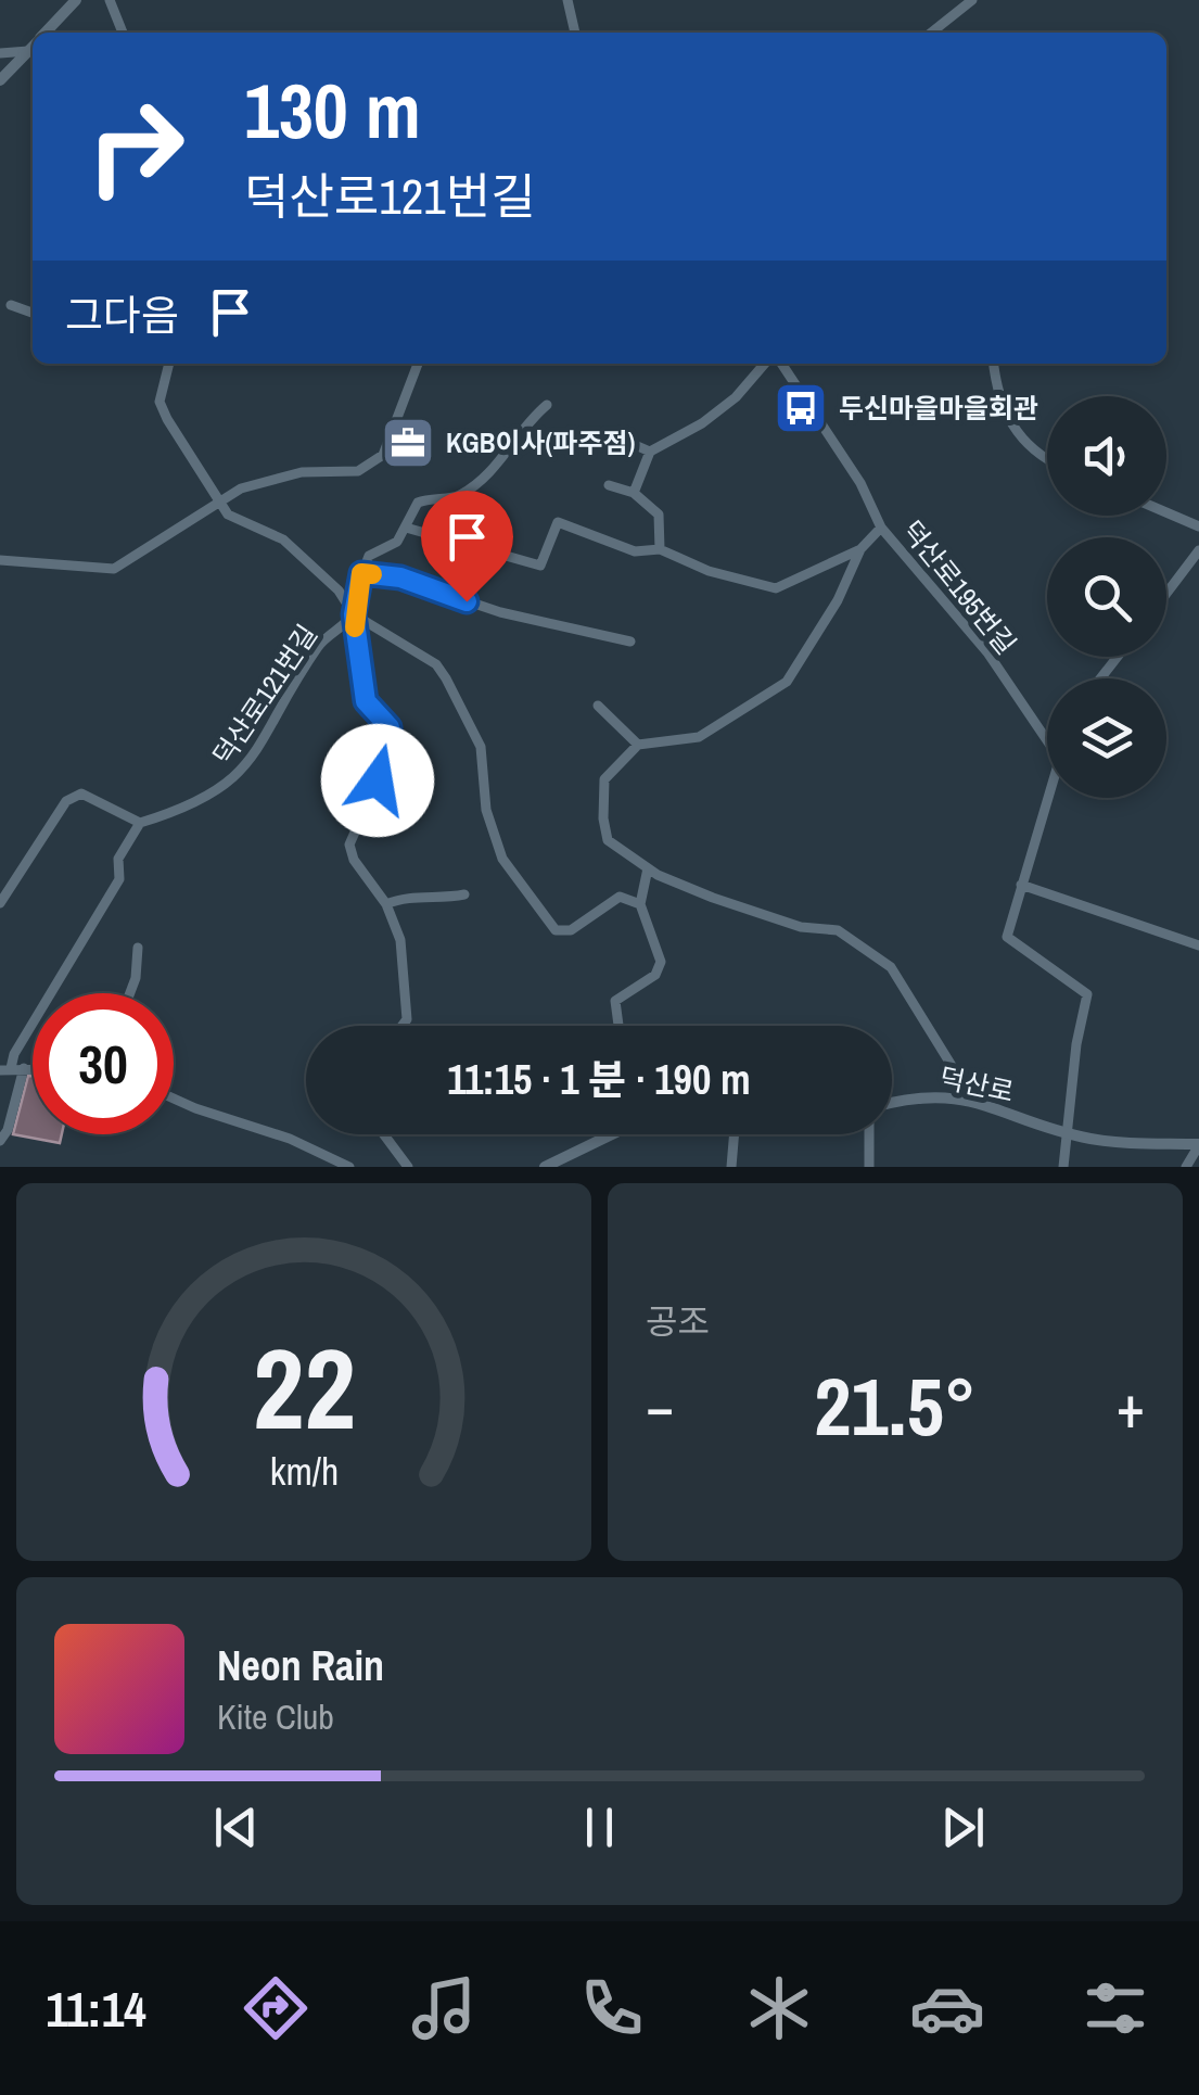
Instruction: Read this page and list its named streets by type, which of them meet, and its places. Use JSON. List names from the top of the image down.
{
  "streets": {
    "street": ["덕산로195번길", "덕산로121번길", "덕산로"]
  },
  "places": {
    "bus stop": ["두신마을마을회관"],
    "office": ["KGB이사(파주점)"]
  },
  "page": {
    "turn": ["130 m", "덕산로121번길"],
    "then": "그다음",
    "limit": "30",
    "trip": "11:15 · 1 분 · 190 m",
    "tile": "공조",
    "heat": ["−", "21.5°", "+"],
    "song": ["Neon Rain", "Kite Club"],
    "tabs": "11:14",
    "gauge": ["22", "km/h"]
  }
}
